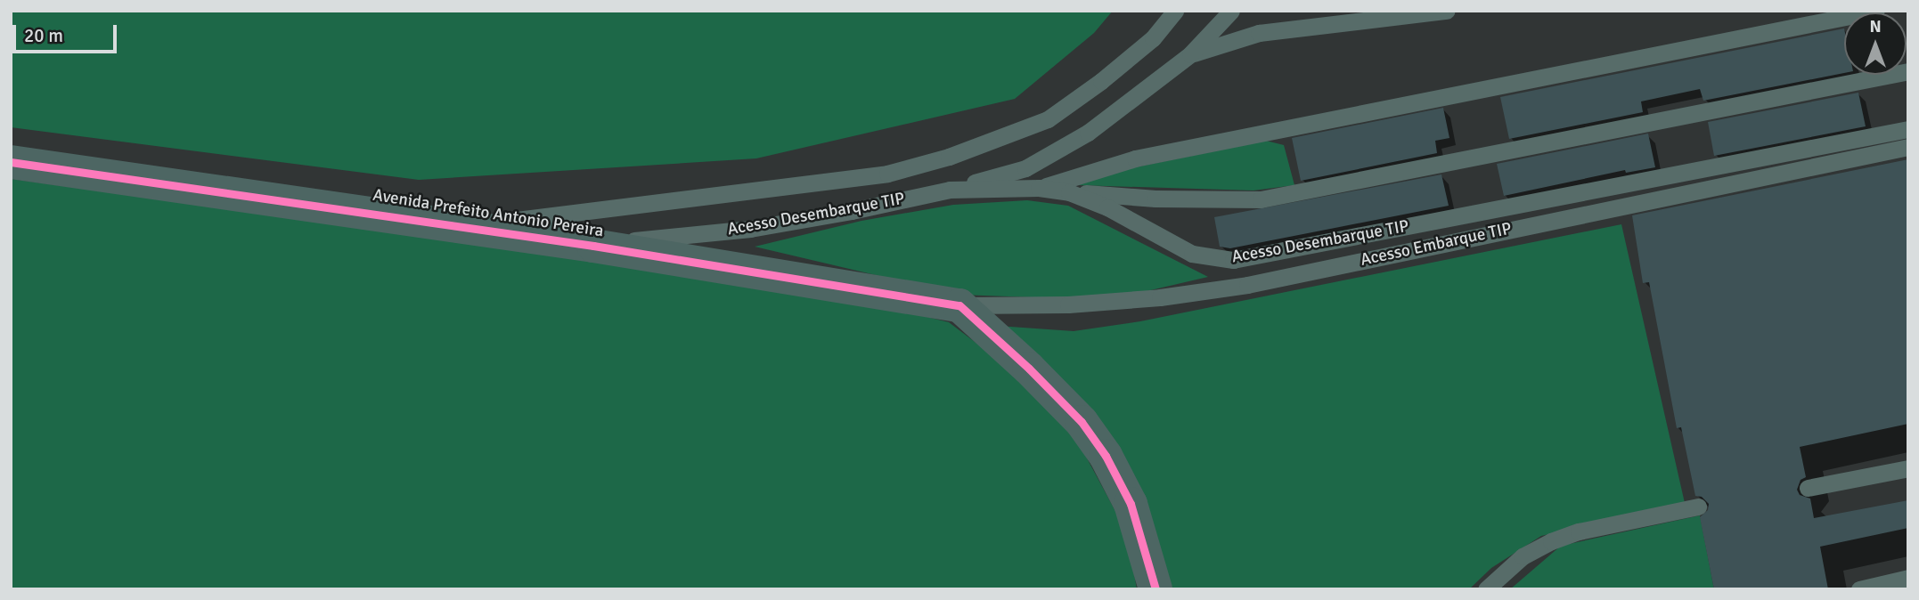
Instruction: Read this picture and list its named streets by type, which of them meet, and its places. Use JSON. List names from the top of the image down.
{
  "streets": {
    "street": ["Avenida Prefeito Antonio Pereira"],
    "lane": ["Acesso Desembarque TIP", "Acesso Embarque TIP"]
  },
  "crossings": [
    ["Avenida Prefeito Antonio Pereira", "Acesso Desembarque TIP"],
    ["Avenida Prefeito Antonio Pereira", "Acesso Embarque TIP"]
  ],
  "scale_bar": "20 m",
  "north": "top"
}
